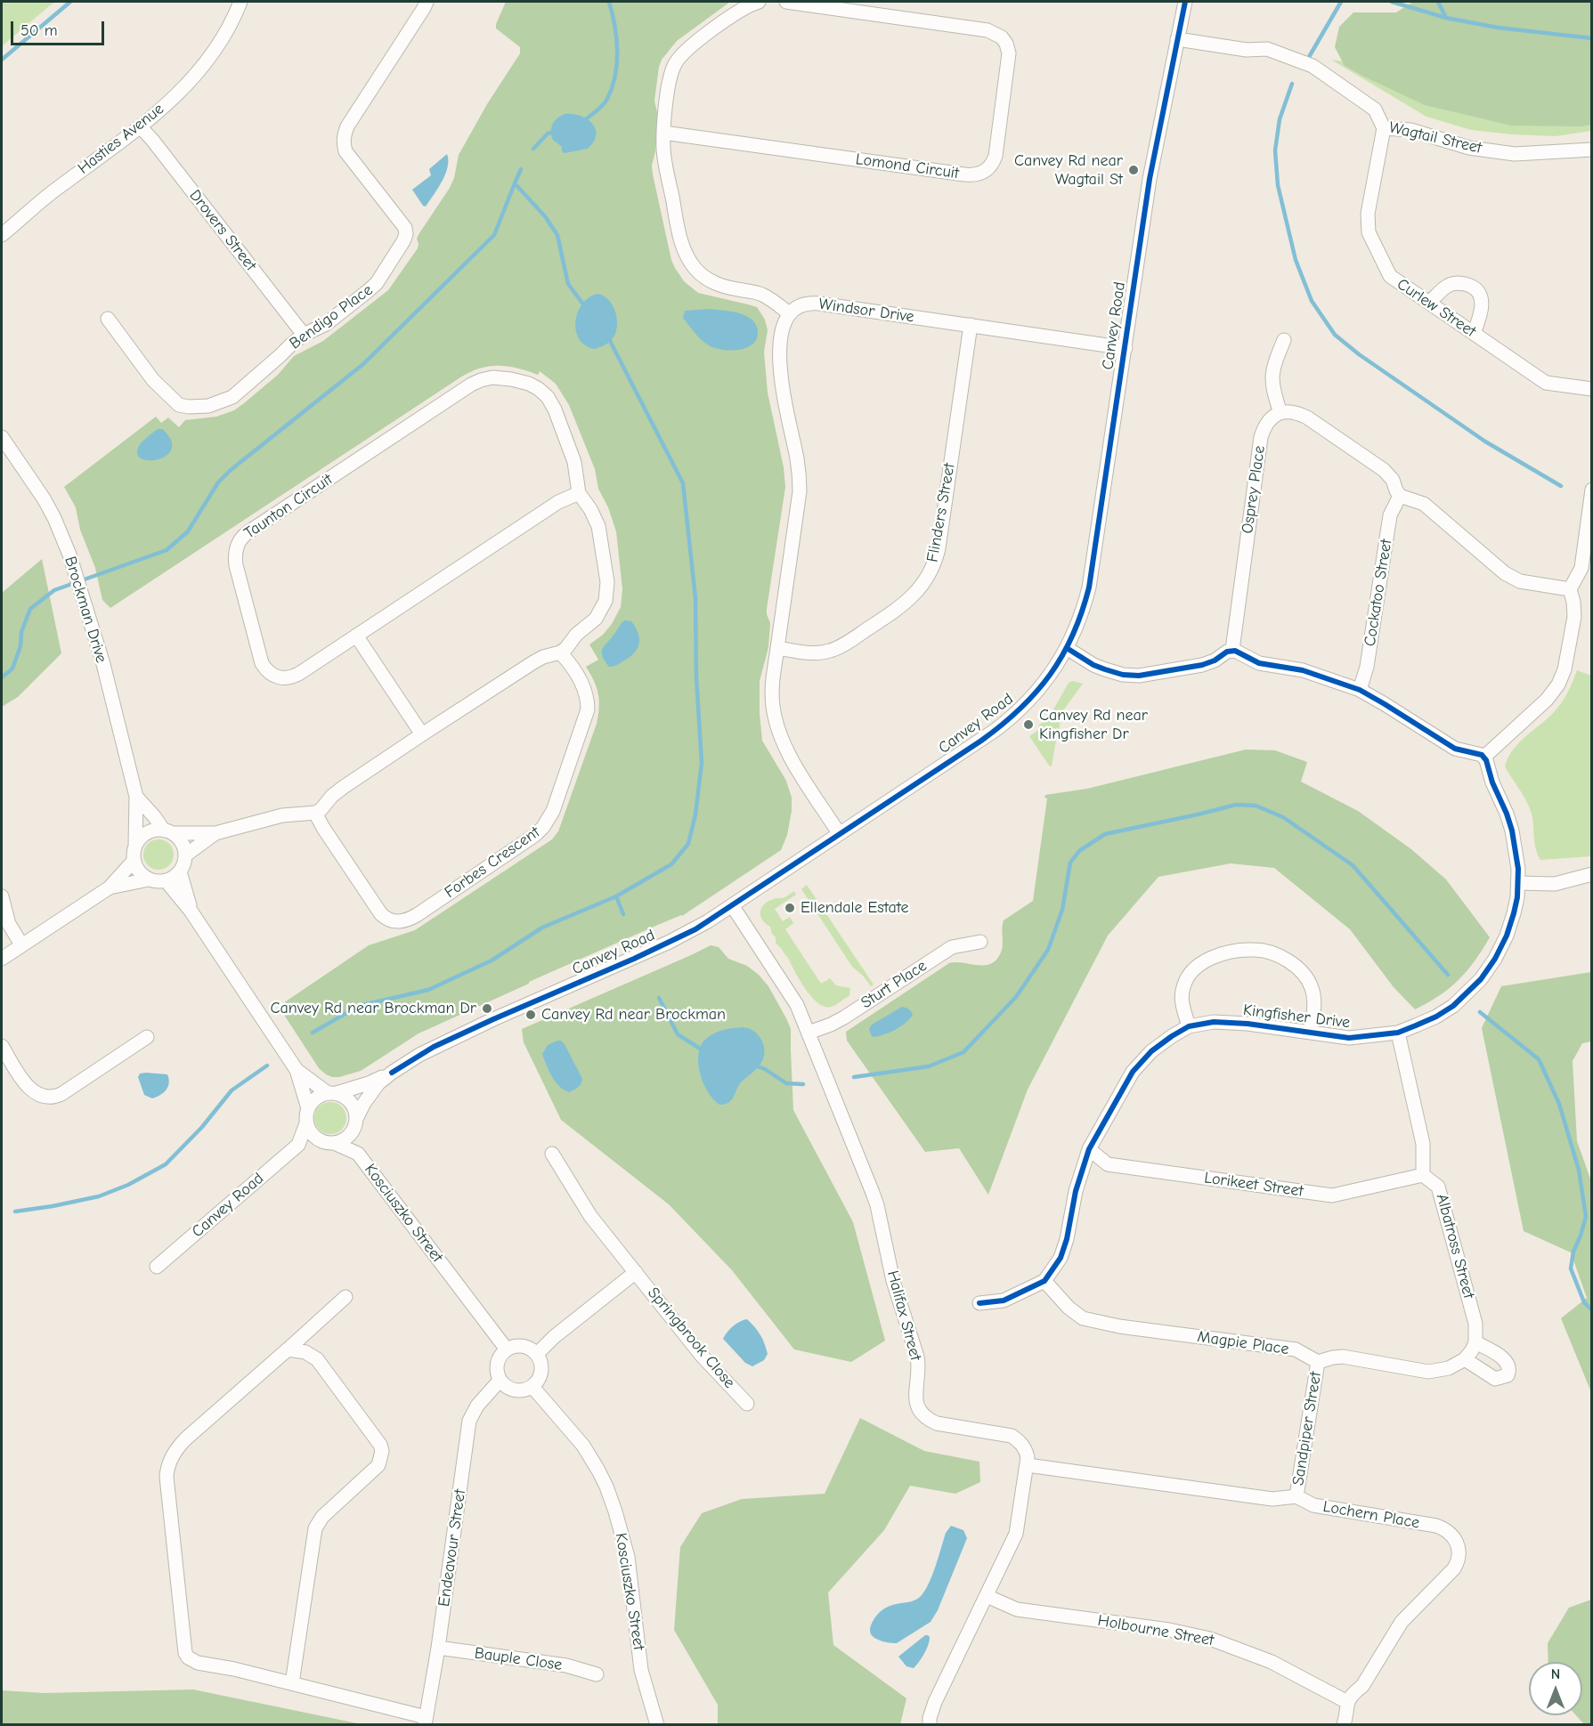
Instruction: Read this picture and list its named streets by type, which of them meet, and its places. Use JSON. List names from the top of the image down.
{
  "streets": {
    "street": [
      "Wagtail Street",
      "Hasties Avenue",
      "Lomond Circuit",
      "Drovers Street",
      "Curlew Street",
      "Windsor Drive",
      "Bendigo Place",
      "Canvey Road",
      "Osprey Place",
      "Taunton Circuit",
      "Flinders Street",
      "Cockatoo Street",
      "Brockman Drive",
      "Forbes Crescent",
      "Sturt Place",
      "Kingfisher Drive",
      "Lorikeet Street",
      "Kosciuszko Street",
      "Albatross Street",
      "Halifax Street",
      "Springbrook Close",
      "Magpie Place",
      "Sandpiper Street",
      "Lochern Place",
      "Endeavour Street",
      "Holbourne Street",
      "Bauple Close"
    ]
  },
  "crossings": [
    ["Wagtail Street", "Curlew Street"],
    ["Wagtail Street", "Canvey Road"],
    ["Hasties Avenue", "Drovers Street"],
    ["Drovers Street", "Bendigo Place"],
    ["Windsor Drive", "Canvey Road"],
    ["Windsor Drive", "Flinders Street"],
    ["Canvey Road", "Kosciuszko Street"],
    ["Canvey Road", "Halifax Street"],
    ["Taunton Circuit", "Forbes Crescent"],
    ["Sturt Place", "Halifax Street"],
    ["Kingfisher Drive", "Lorikeet Street"],
    ["Kingfisher Drive", "Albatross Street"],
    ["Kingfisher Drive", "Magpie Place"],
    ["Lorikeet Street", "Albatross Street"],
    ["Kosciuszko Street", "Endeavour Street"],
    ["Halifax Street", "Lochern Place"],
    ["Halifax Street", "Holbourne Street"],
    ["Magpie Place", "Sandpiper Street"],
    ["Sandpiper Street", "Lochern Place"],
    ["Lochern Place", "Holbourne Street"],
    ["Endeavour Street", "Bauple Close"]
  ],
  "places": [
    "Canvey Rd near Wagtail St",
    "Canvey Rd near Kingfisher Dr",
    "Ellendale Estate",
    "Canvey Rd near Brockman Dr",
    "Canvey Rd near Brockman"
  ],
  "scale_bar": "50 m",
  "north": "top"
}
